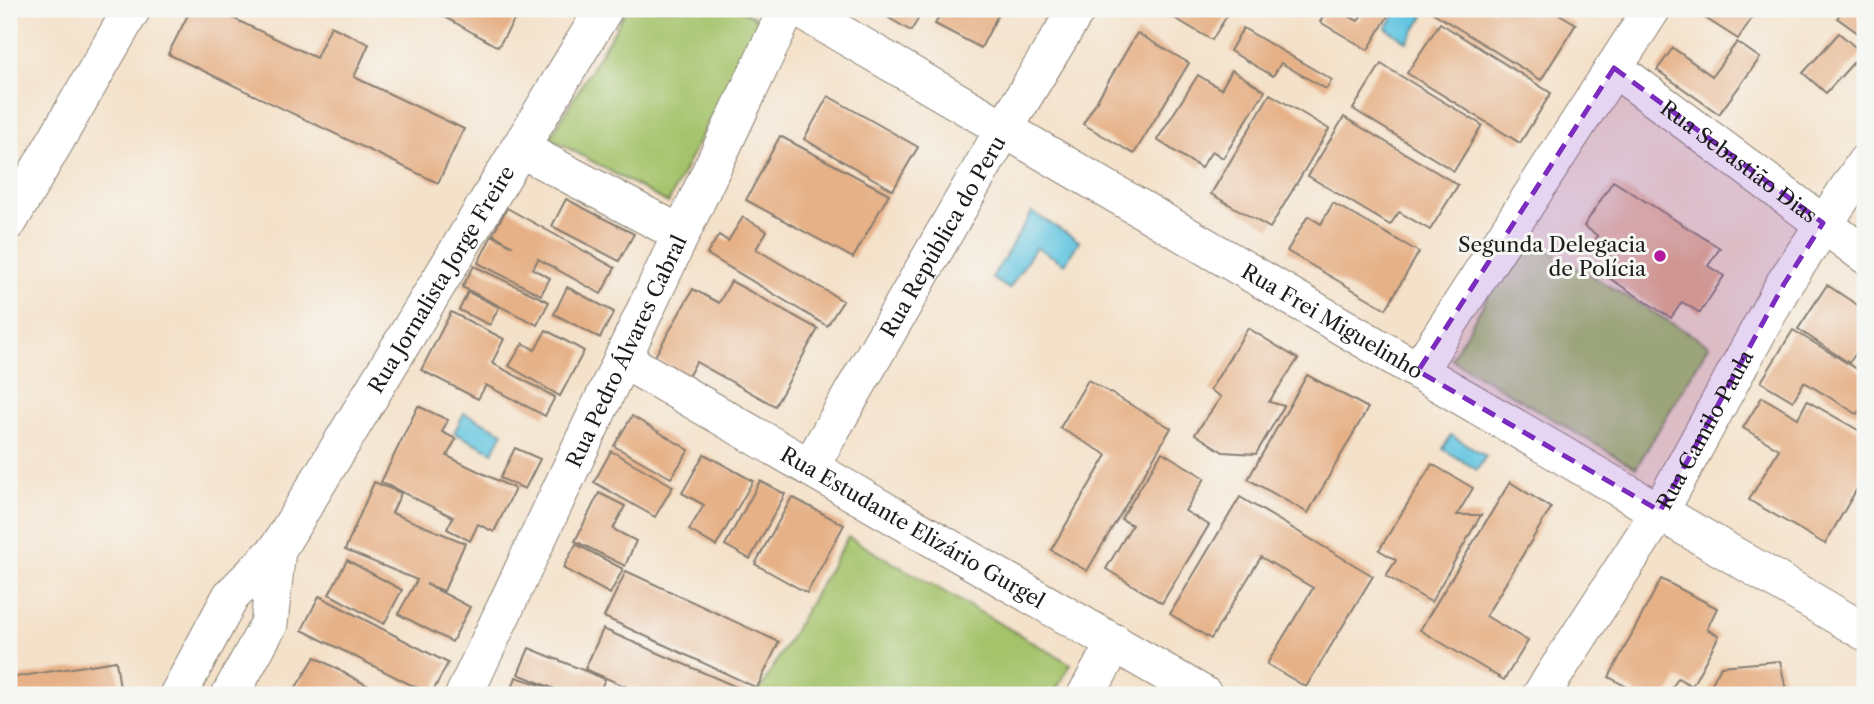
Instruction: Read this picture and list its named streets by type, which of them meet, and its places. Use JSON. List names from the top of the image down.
{
  "streets": {
    "street": [
      "Rua Sebastião Dias",
      "Rua República do Peru",
      "Rua Jornalista Jorge Freire",
      "Rua Frei Miguelinho",
      "Rua Pedro Álvares Cabral",
      "Rua Camilo Paula",
      "Rua Estudante Elizário Gurgel"
    ]
  },
  "crossings": [
    ["Rua Sebastião Dias", "Rua Camilo Paula"],
    ["Rua República do Peru", "Rua Frei Miguelinho"],
    ["Rua República do Peru", "Rua Estudante Elizário Gurgel"],
    ["Rua Frei Miguelinho", "Rua Camilo Paula"],
    ["Rua Pedro Álvares Cabral", "Rua Estudante Elizário Gurgel"]
  ],
  "places": ["Segunda Delegacia de Polícia"]
}
